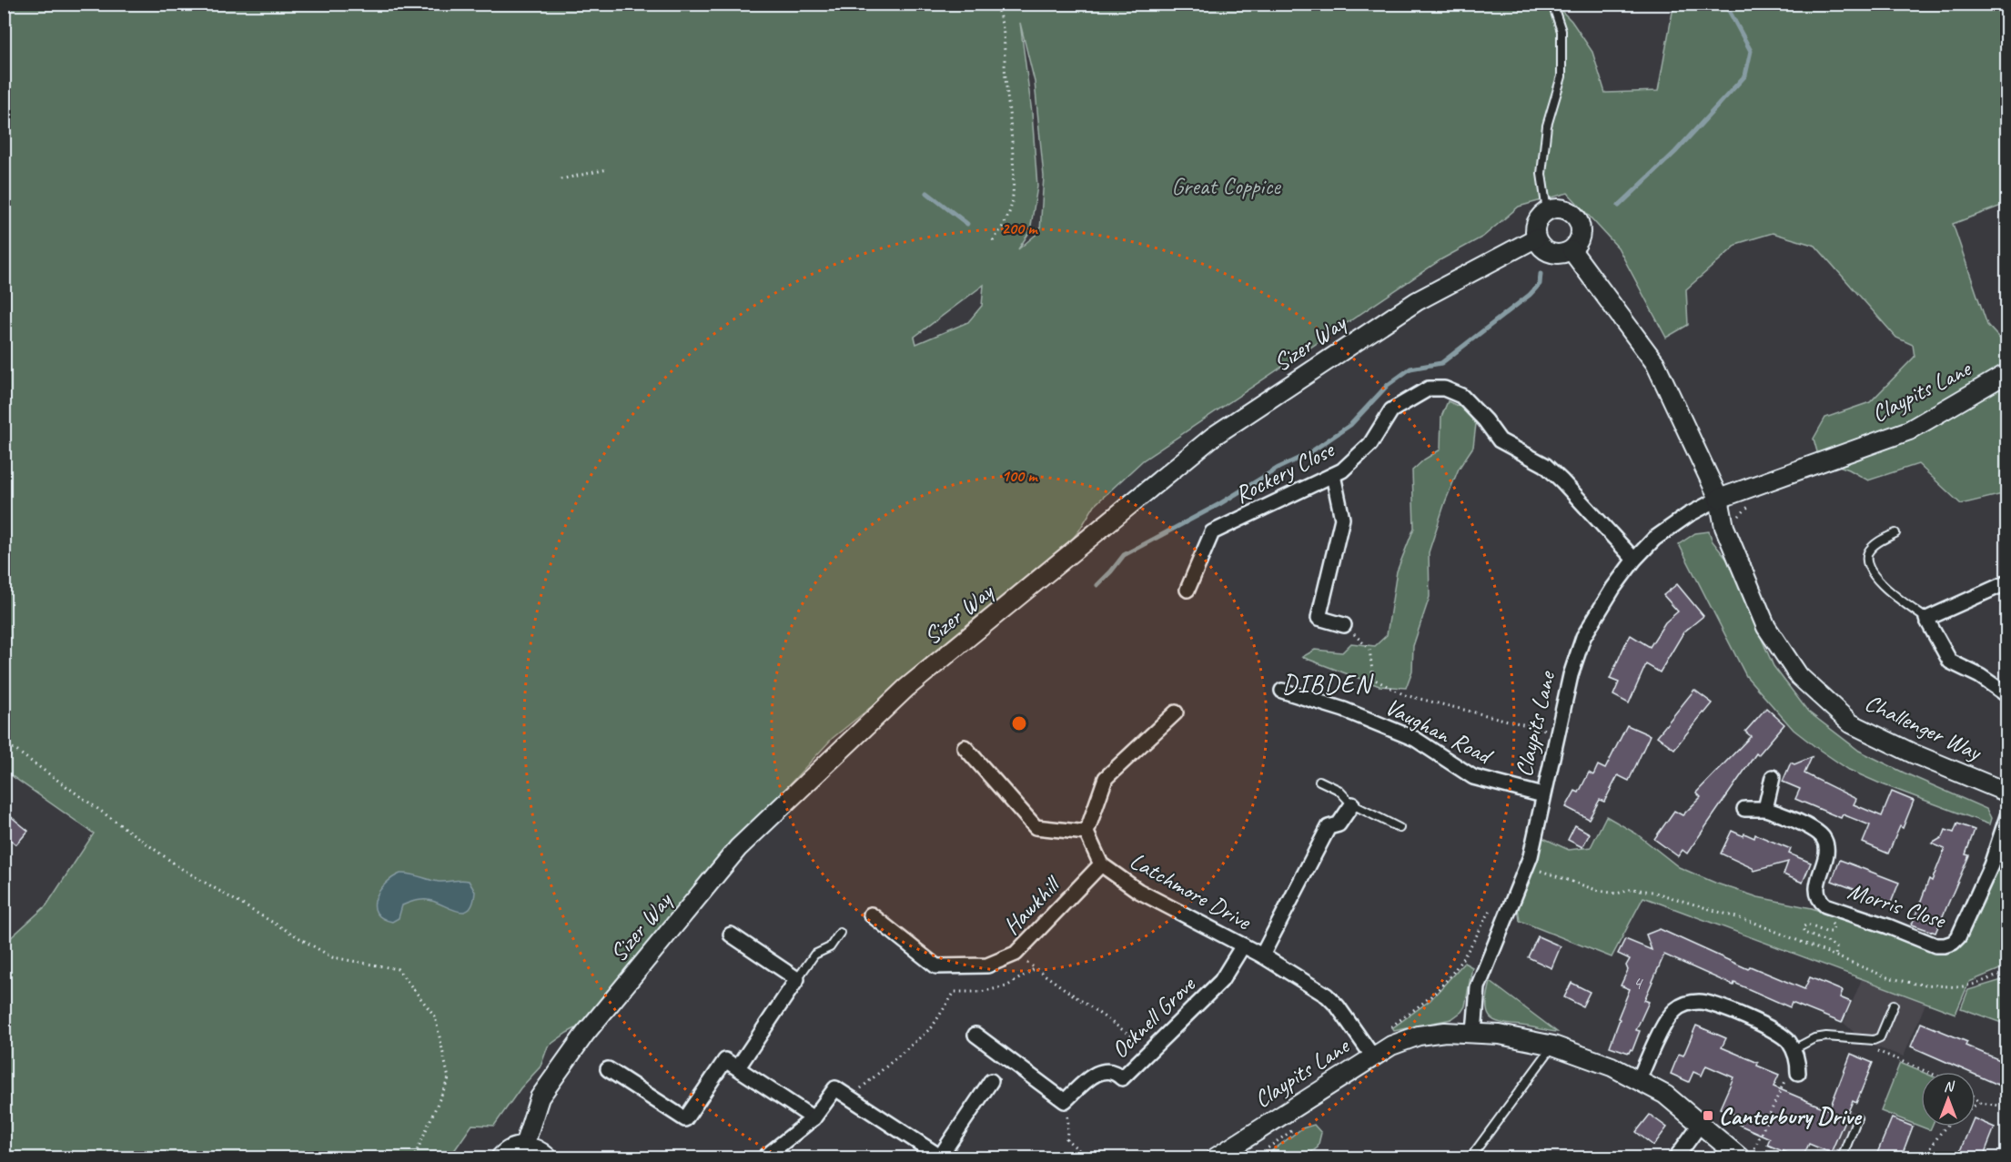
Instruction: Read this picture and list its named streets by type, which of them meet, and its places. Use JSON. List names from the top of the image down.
{
  "streets": {
    "street": [
      "Sizer Way",
      "Claypits Lane",
      "Rockery Close",
      "Challenger Way",
      "Vaughan Road",
      "Latchmore Drive",
      "Morris Close",
      "Hawkhill",
      "Ocknell Grove"
    ]
  },
  "crossings": [
    ["Claypits Lane", "Rockery Close"],
    ["Claypits Lane", "Challenger Way"],
    ["Claypits Lane", "Vaughan Road"],
    ["Claypits Lane", "Latchmore Drive"],
    ["Latchmore Drive", "Hawkhill"],
    ["Latchmore Drive", "Ocknell Grove"]
  ],
  "districts": ["DIBDEN"],
  "parks": ["Great Coppice"],
  "places": {
    "transit": ["Canterbury Drive"]
  },
  "house_numbers": ["4"],
  "north": "top",
  "rings": ["200 m", "100 m"]
}
